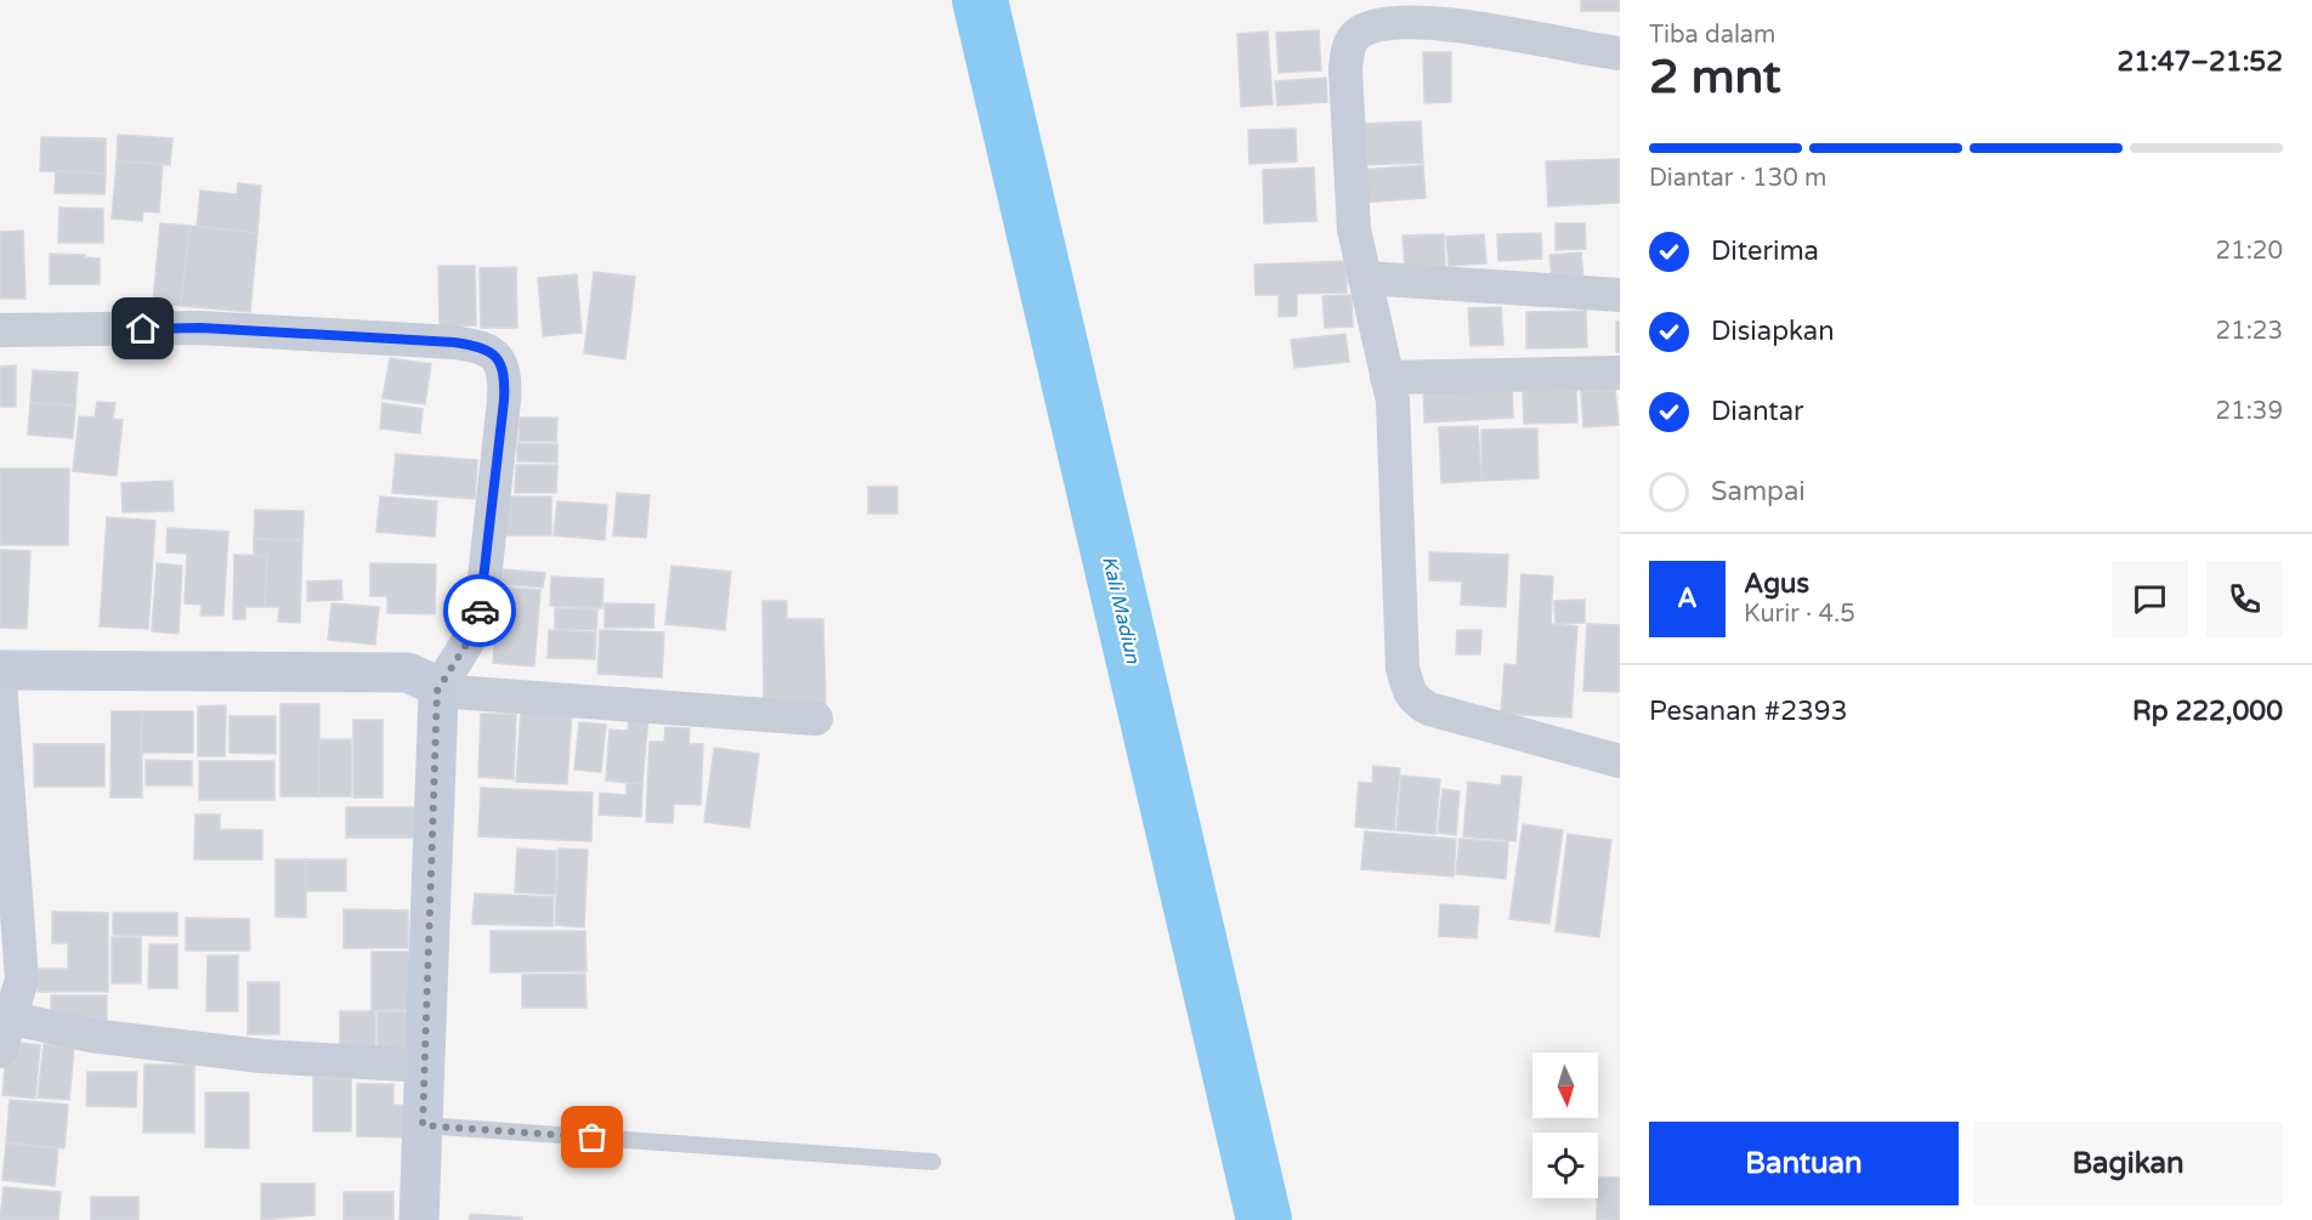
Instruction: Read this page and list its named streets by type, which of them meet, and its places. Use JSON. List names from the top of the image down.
{
  "water": ["Kali Madiun"],
  "north": "bottom",
  "page": {
    "heading": ["2 mnt", "Tiba dalam", "21:47–21:52"],
    "panel": [
      "Agus",
      "Kurir · 4.5",
      "Pesanan #2393",
      "Rp 222,000"
    ],
    "bar": "Diantar · 130 m",
    "list": [
      ["Diterima", "21:20"],
      ["Disiapkan", "21:23"],
      ["Diantar", "21:39"],
      "Sampai"
    ],
    "round": "A",
    "buttons": ["Bantuan", "Bagikan"]
  }
}
